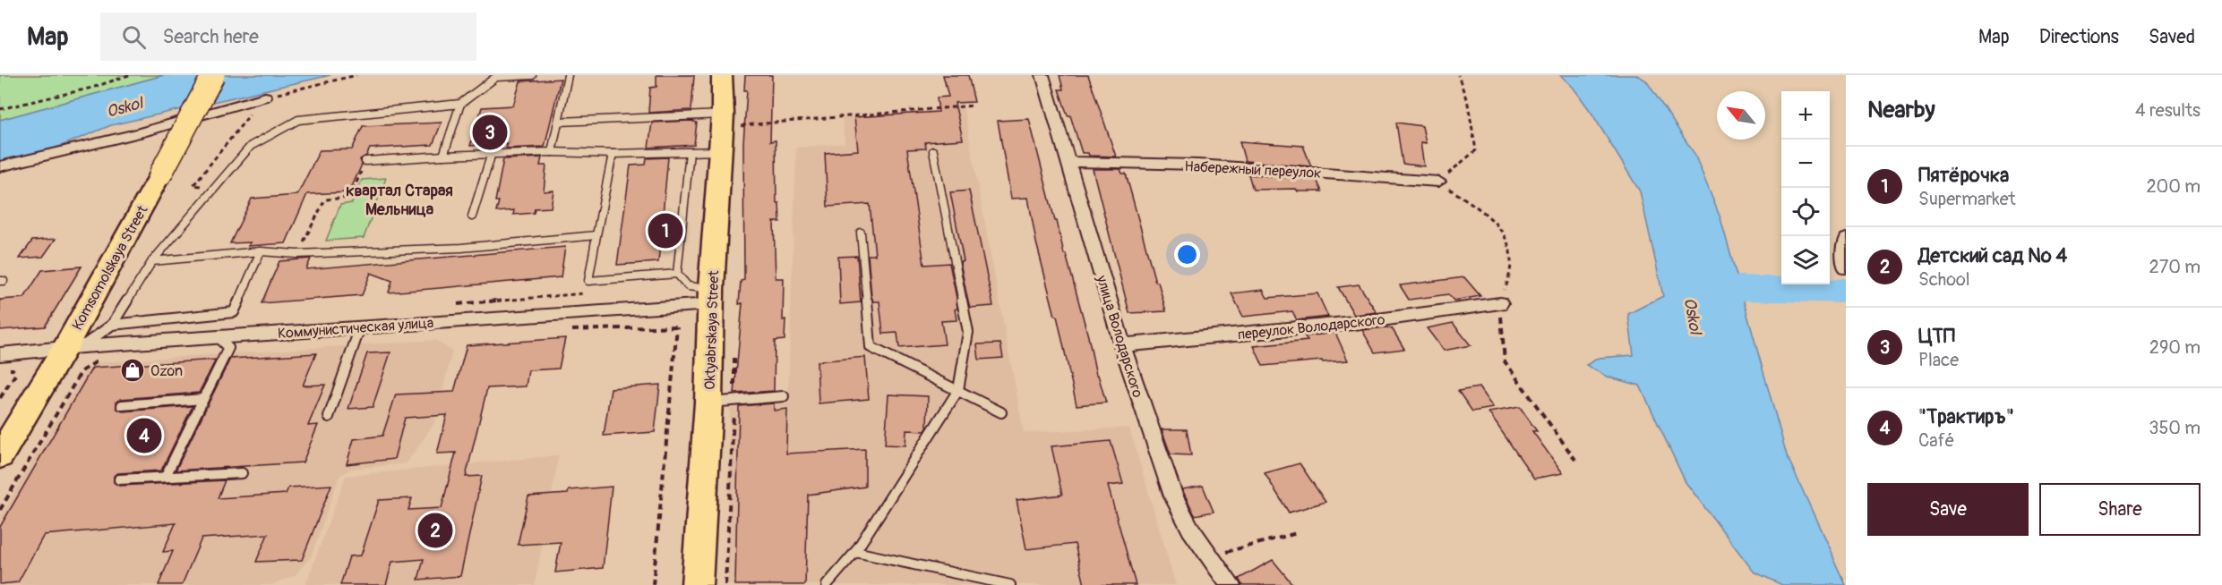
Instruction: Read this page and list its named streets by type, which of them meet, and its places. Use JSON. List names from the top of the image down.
{
  "streets": {
    "main road": ["Komsomolskaya Street", "Oktyabrskaya Street"],
    "street": [
      "Набережный переулок",
      "переулок Володарского",
      "Коммунистическая улица",
      "улица Володарского"
    ]
  },
  "crossings": [
    ["Набережный переулок", "улица Володарского"],
    ["Komsomolskaya Street", "Коммунистическая улица"],
    ["переулок Володарского", "улица Володарского"],
    ["Коммунистическая улица", "Oktyabrskaya Street"]
  ],
  "districts": ["квартал Старая Мельница"],
  "water": ["Oskol"],
  "places": {
    "shop": ["Ozon"]
  },
  "north": "top left",
  "page": {
    "header": "Map",
    "search": "Search here",
    "nav": ["Map", "Directions", "Saved"],
    "heading": ["Nearby", "4 results"],
    "map_buttons": ["+", "−"],
    "pins": [
      "3",
      "1",
      "4",
      "2"
    ],
    "list": [
      {
        "mark": "1",
        "name": "Пятёрочка",
        "note": "Supermarket",
        "value": "200 m"
      },
      {
        "mark": "2",
        "name": "Детский сад № 4",
        "note": "School",
        "value": "270 m"
      },
      {
        "mark": "3",
        "name": "ЦТП",
        "note": "Place",
        "value": "290 m"
      },
      {
        "mark": "4",
        "name": "\"Трактиръ\"",
        "note": "Café",
        "value": "350 m"
      }
    ],
    "buttons": ["Save", "Share"]
  }
}
